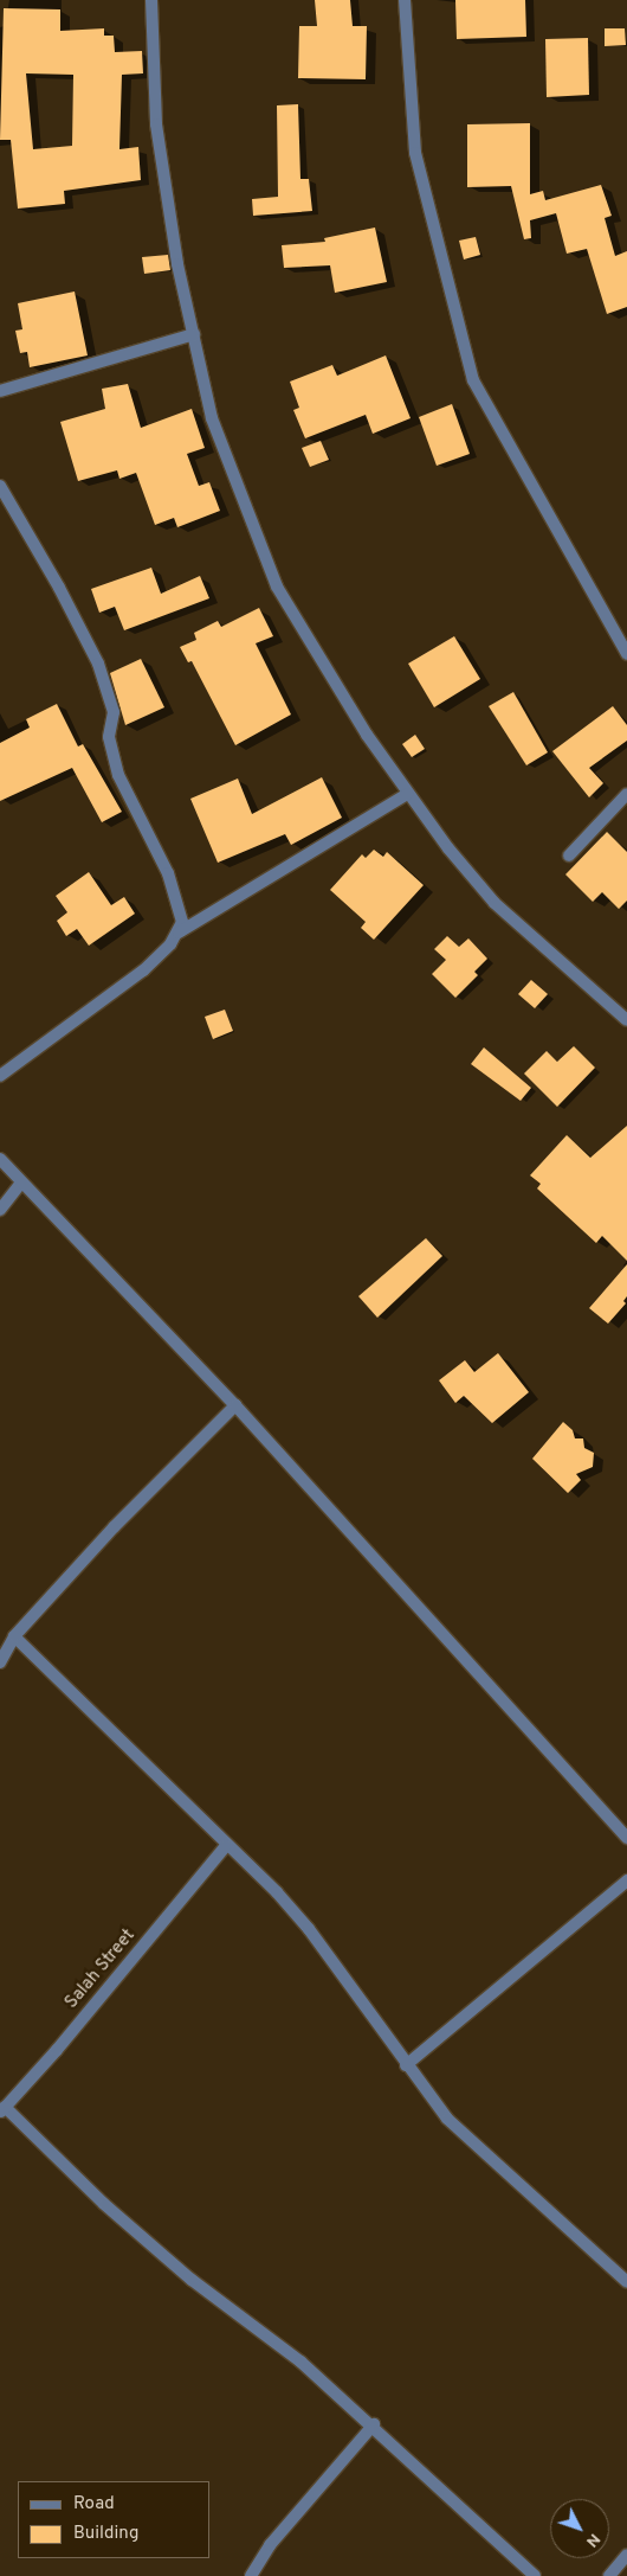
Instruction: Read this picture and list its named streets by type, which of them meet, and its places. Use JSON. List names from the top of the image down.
{
  "streets": {
    "street": ["Salah Street"]
  },
  "legend": ["Road", "Building"],
  "north": "bottom right"
}
